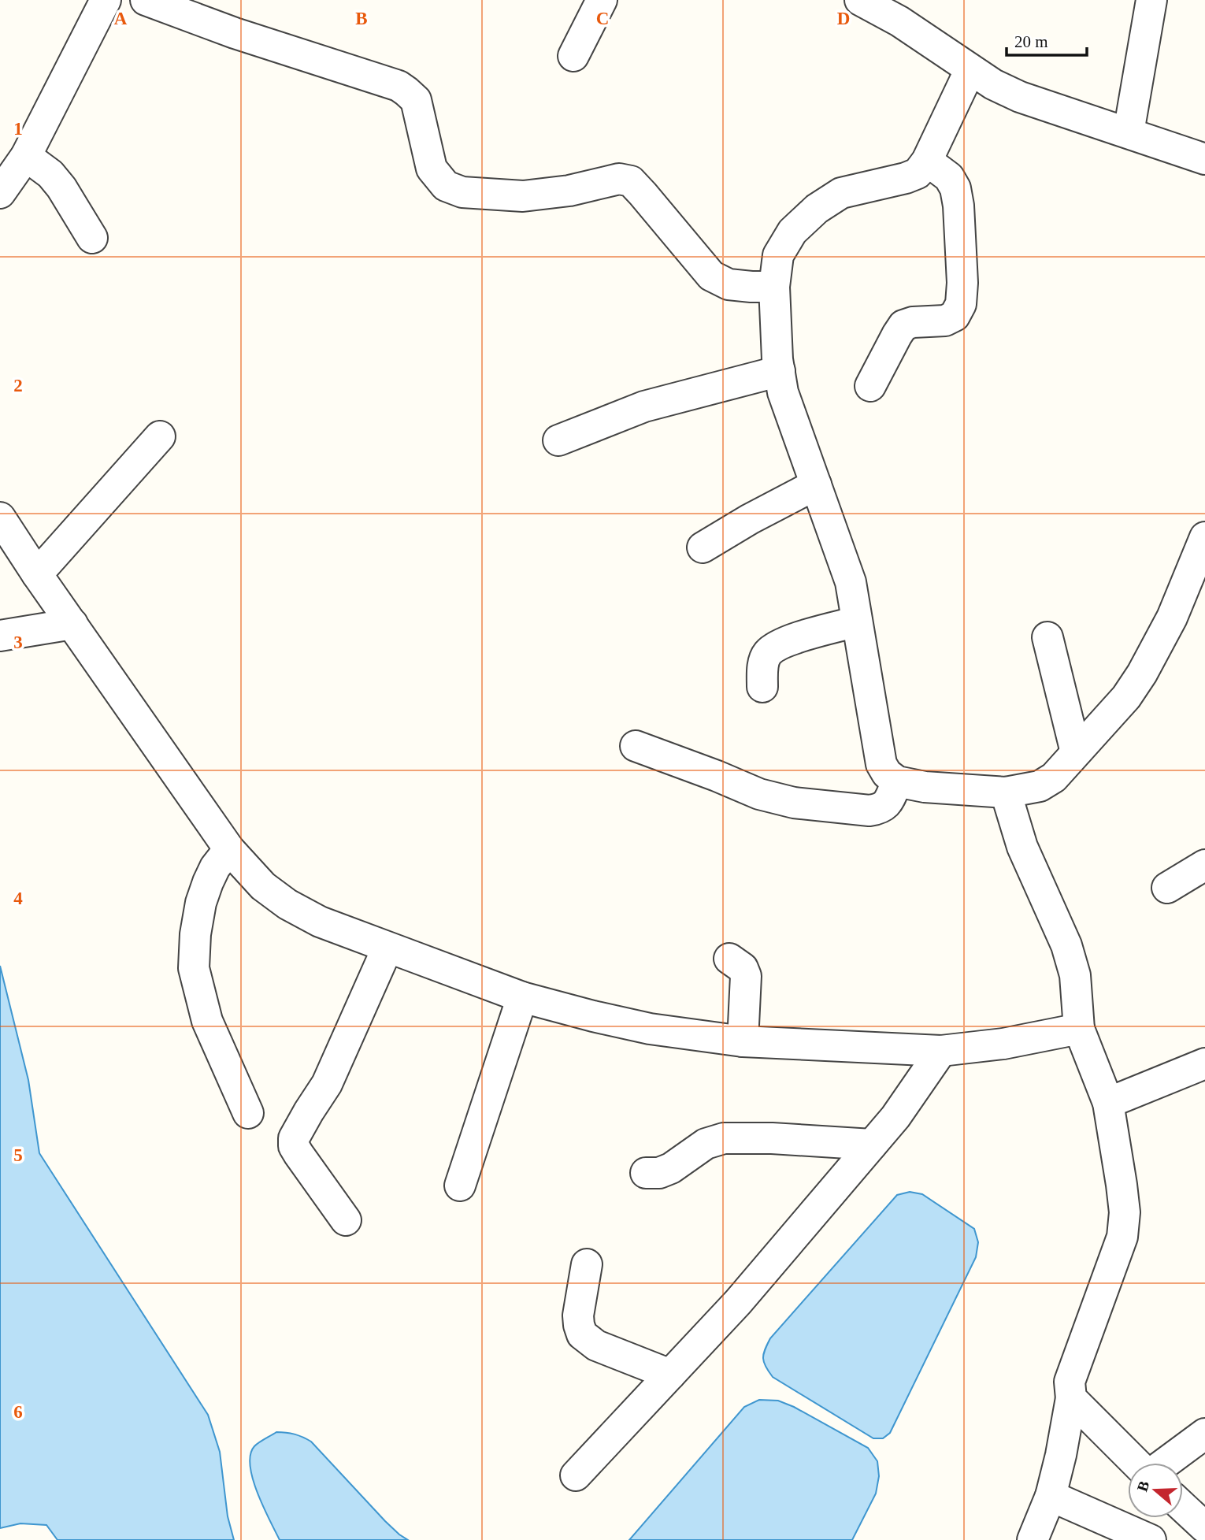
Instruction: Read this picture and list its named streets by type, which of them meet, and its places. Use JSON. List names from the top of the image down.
{
  "scale_bar": "20 m",
  "north": "left",
  "grid": {
    "columns": [
      "A",
      "B",
      "C",
      "D"
    ],
    "rows": [
      "1",
      "2",
      "3",
      "4",
      "5",
      "6"
    ]
  }
}
